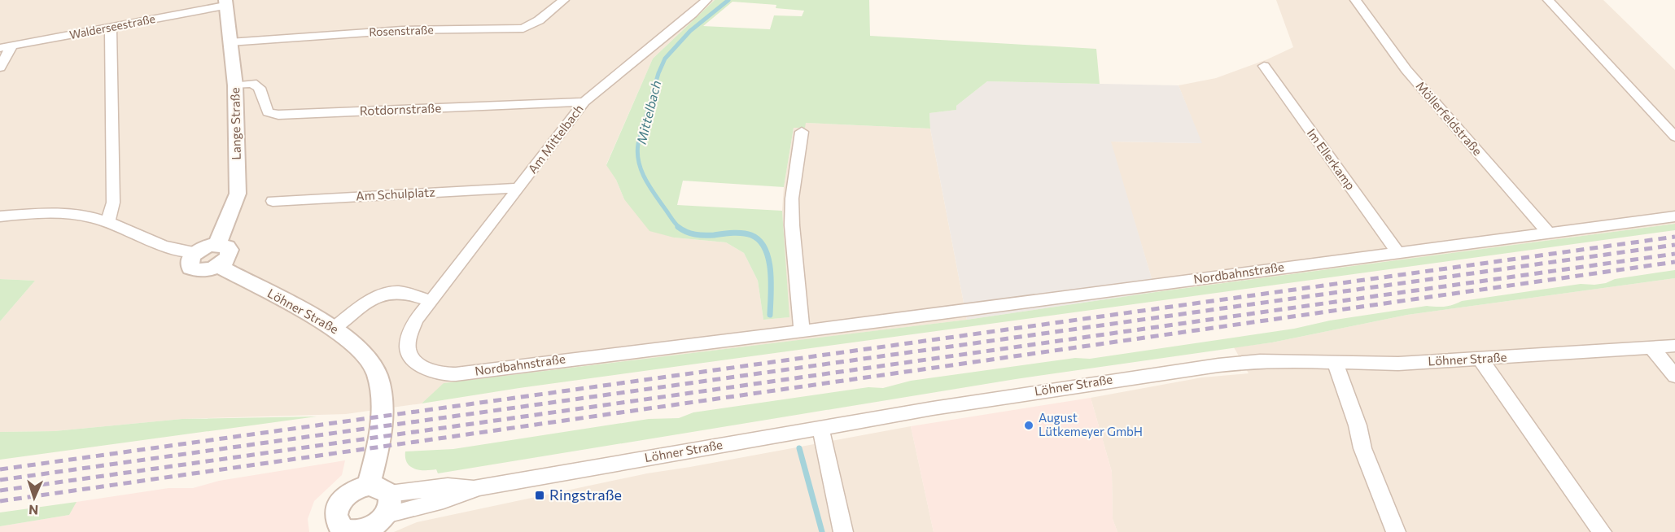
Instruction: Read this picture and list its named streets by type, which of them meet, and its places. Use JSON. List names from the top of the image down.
{
  "streets": {
    "street": [
      "Walderseestraße",
      "Rosenstraße",
      "Rotdornstraße",
      "Möllerfeldstraße",
      "Lange Straße",
      "Am Mittelbach",
      "Im Ellerkamp",
      "Am Schulplatz",
      "Nordbahnstraße",
      "Löhner Straße"
    ]
  },
  "crossings": [
    ["Walderseestraße", "Lange Straße"],
    ["Rosenstraße", "Lange Straße"],
    ["Rotdornstraße", "Lange Straße"],
    ["Rotdornstraße", "Am Mittelbach"],
    ["Möllerfeldstraße", "Nordbahnstraße"],
    ["Am Mittelbach", "Am Schulplatz"],
    ["Am Mittelbach", "Nordbahnstraße"],
    ["Im Ellerkamp", "Nordbahnstraße"]
  ],
  "water": ["Mittelbach"],
  "places": {
    "other": ["August Lütkemeyer GmbH"],
    "transit": ["Ringstraße"]
  },
  "north": "bottom"
}
